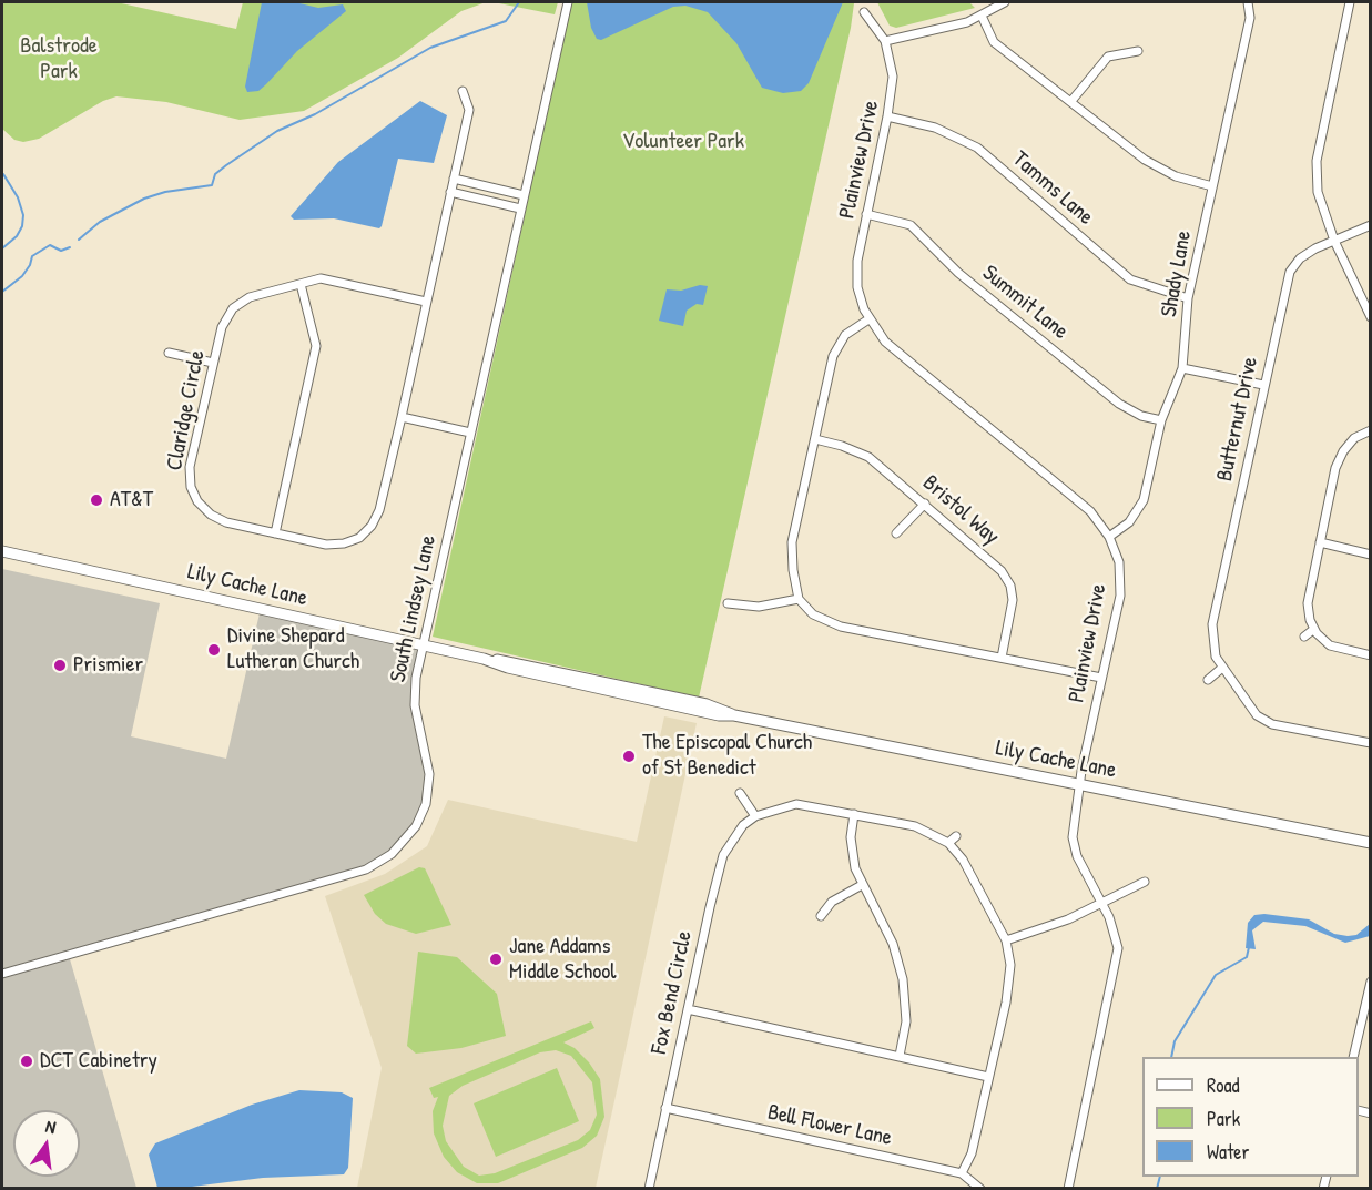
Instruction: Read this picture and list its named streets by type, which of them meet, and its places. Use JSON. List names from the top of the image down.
{
  "streets": {
    "street": [
      "Plainview Drive",
      "Tamms Lane",
      "Shady Lane",
      "Summit Lane",
      "Claridge Circle",
      "Butternut Drive",
      "Bristol Way",
      "Lily Cache Lane",
      "South Lindsey Lane",
      "Fox Bend Circle",
      "Bell Flower Lane"
    ]
  },
  "crossings": [
    ["Plainview Drive", "Tamms Lane"],
    ["Plainview Drive", "Shady Lane"],
    ["Plainview Drive", "Summit Lane"],
    ["Plainview Drive", "Lily Cache Lane"],
    ["Tamms Lane", "Shady Lane"],
    ["Shady Lane", "Summit Lane"],
    ["Lily Cache Lane", "South Lindsey Lane"],
    ["Fox Bend Circle", "Bell Flower Lane"]
  ],
  "parks": ["Balstrode Park", "Volunteer Park"],
  "places": [
    "AT&T",
    "Divine Shepard Lutheran Church",
    "Prismier",
    "The Episcopal Church of St Benedict",
    "Jane Addams Middle School",
    "DCT Cabinetry"
  ],
  "legend": ["Road", "Park", "Water"],
  "north": "top"
}
